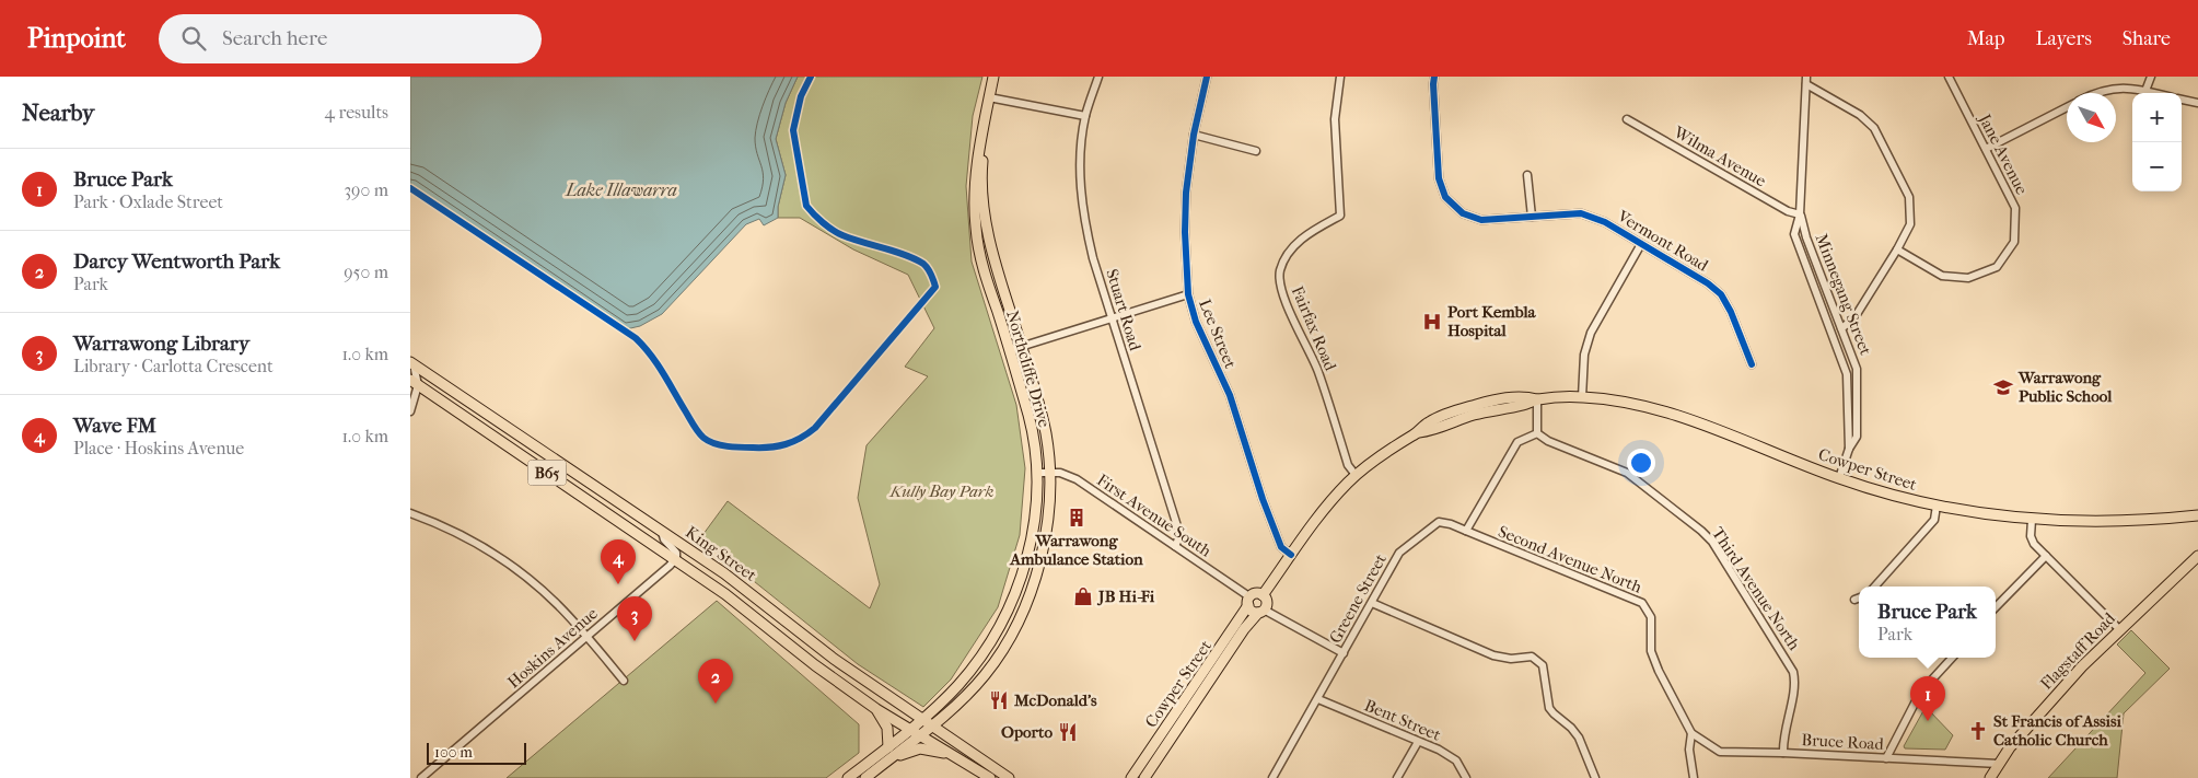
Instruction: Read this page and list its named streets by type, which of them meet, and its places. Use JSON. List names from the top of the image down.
{
  "streets": {
    "main road": [
      "Northcliffe Drive",
      "Cowper Street",
      "B65",
      "King Street",
      "Flagstaff Road"
    ],
    "street": [
      "Jane Avenue",
      "Wilma Avenue",
      "Vermont Road",
      "Minnegang Street",
      "Stuart Road",
      "Fairfax Road",
      "Lee Street",
      "First Avenue South",
      "Second Avenue North",
      "Third Avenue North",
      "Greene Street",
      "Hoskins Avenue",
      "Bent Street",
      "Bruce Road"
    ]
  },
  "crossings": [
    ["Wilma Avenue", "Minnegang Street"],
    ["Minnegang Street", "Cowper Street"],
    ["Stuart Road", "First Avenue South"],
    ["Fairfax Road", "Cowper Street"],
    ["Lee Street", "Cowper Street"],
    ["Northcliffe Drive", "First Avenue South"],
    ["Northcliffe Drive", "King Street"],
    ["Cowper Street", "First Avenue South"],
    ["King Street", "Hoskins Avenue"],
    ["Second Avenue North", "Greene Street"],
    ["Second Avenue North", "Bruce Road"],
    ["Third Avenue North", "Bruce Road"],
    ["Greene Street", "Bent Street"],
    ["Flagstaff Road", "Bruce Road"]
  ],
  "water": ["Lake Illawarra"],
  "parks": ["Kully Bay Park"],
  "places": {
    "hospital": ["Port Kembla Hospital"],
    "school or university": ["Warrawong Public School"],
    "building": ["Warrawong Ambulance Station"],
    "shop": ["JB Hi-Fi"],
    "restaurant": ["McDonald's", "Oporto"],
    "church": ["St Francis of Assisi Catholic Church"]
  },
  "scale_bar": "100 m",
  "north": "bottom right",
  "page": {
    "header": "Pinpoint",
    "search": "Search here",
    "nav": ["Map", "Layers", "Share"],
    "heading": ["Nearby", "4 results"],
    "map_buttons": ["+", "−"],
    "list": [
      {
        "mark": "1",
        "name": "Bruce Park",
        "note": "Park · Oxlade Street",
        "value": "390 m"
      },
      {
        "mark": "2",
        "name": "Darcy Wentworth Park",
        "note": "Park",
        "value": "950 m"
      },
      {
        "mark": "3",
        "name": "Warrawong Library",
        "note": "Library · Carlotta Crescent",
        "value": "1.0 km"
      },
      {
        "mark": "4",
        "name": "Wave FM",
        "note": "Place · Hoskins Avenue",
        "value": "1.0 km"
      }
    ],
    "pins": [
      "4",
      "3",
      "2",
      "1"
    ],
    "popup": ["Bruce Park", "Park"],
    "scale": "100 m"
  }
}
